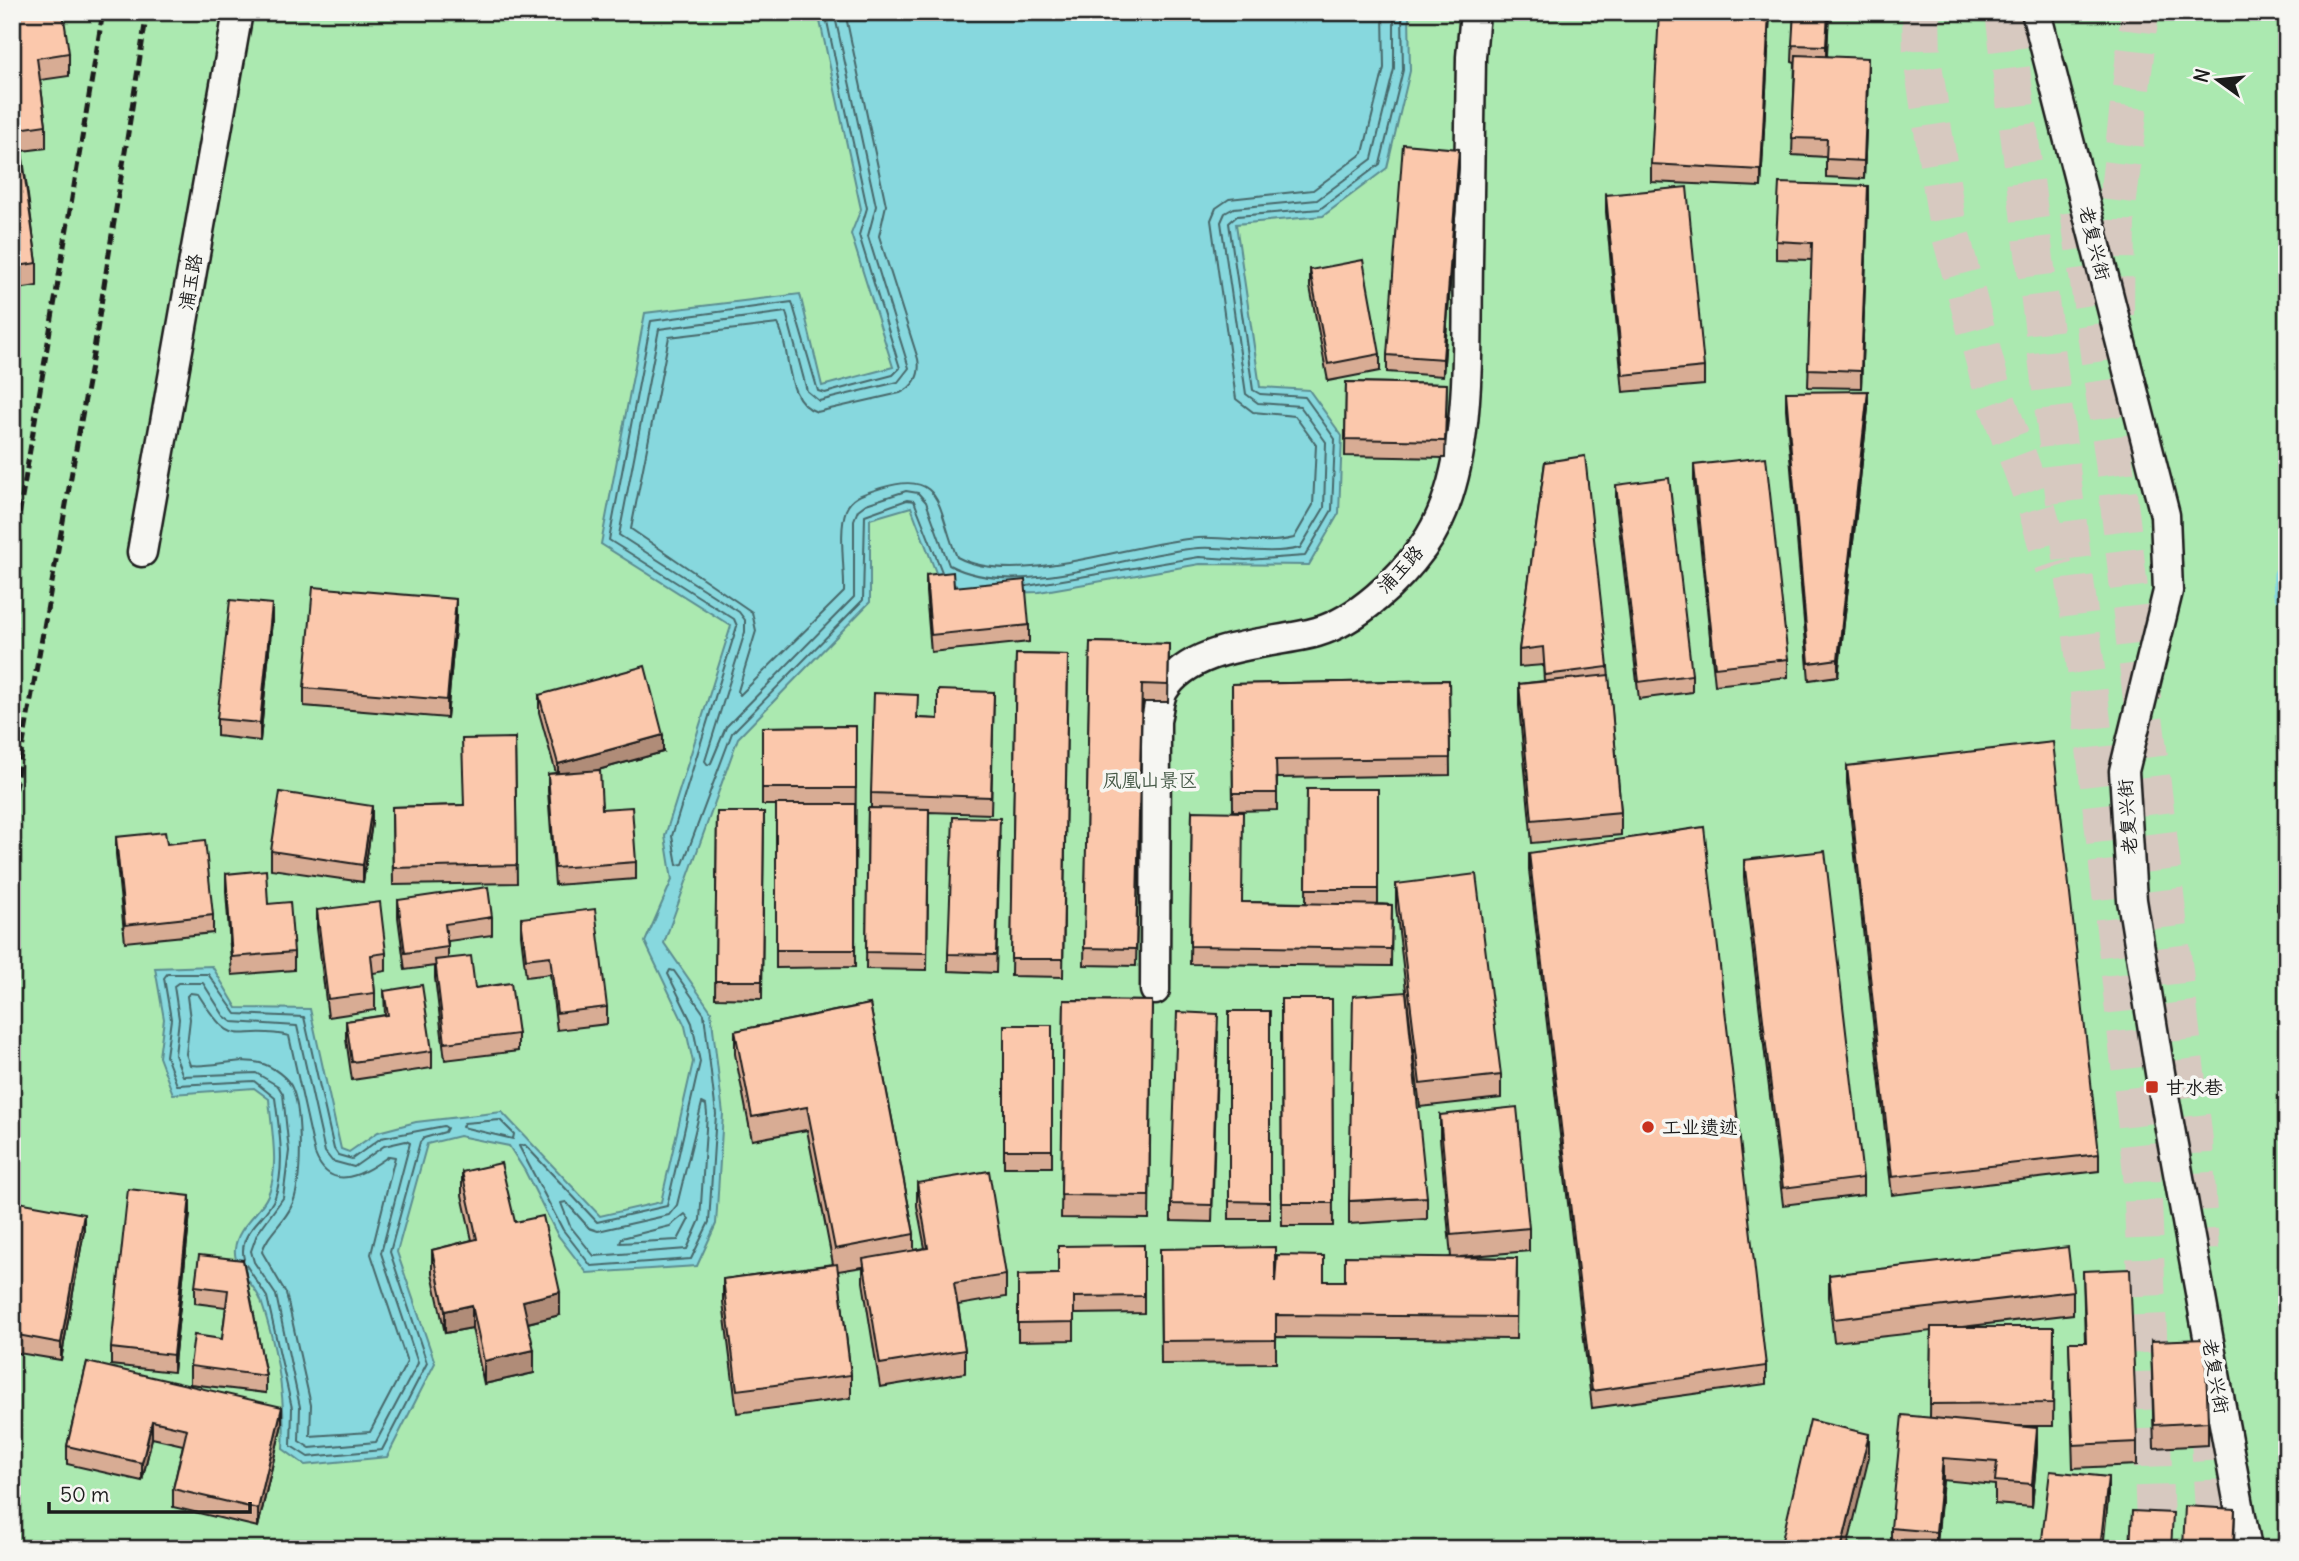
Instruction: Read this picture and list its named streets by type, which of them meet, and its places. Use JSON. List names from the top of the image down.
{
  "streets": {
    "street": ["老复兴街", "浦玉路"]
  },
  "parks": ["凤凰山景区"],
  "places": {
    "transit": ["甘水巷"],
    "other": ["工业遗迹"]
  },
  "scale_bar": "50 m",
  "north": "left"
}
